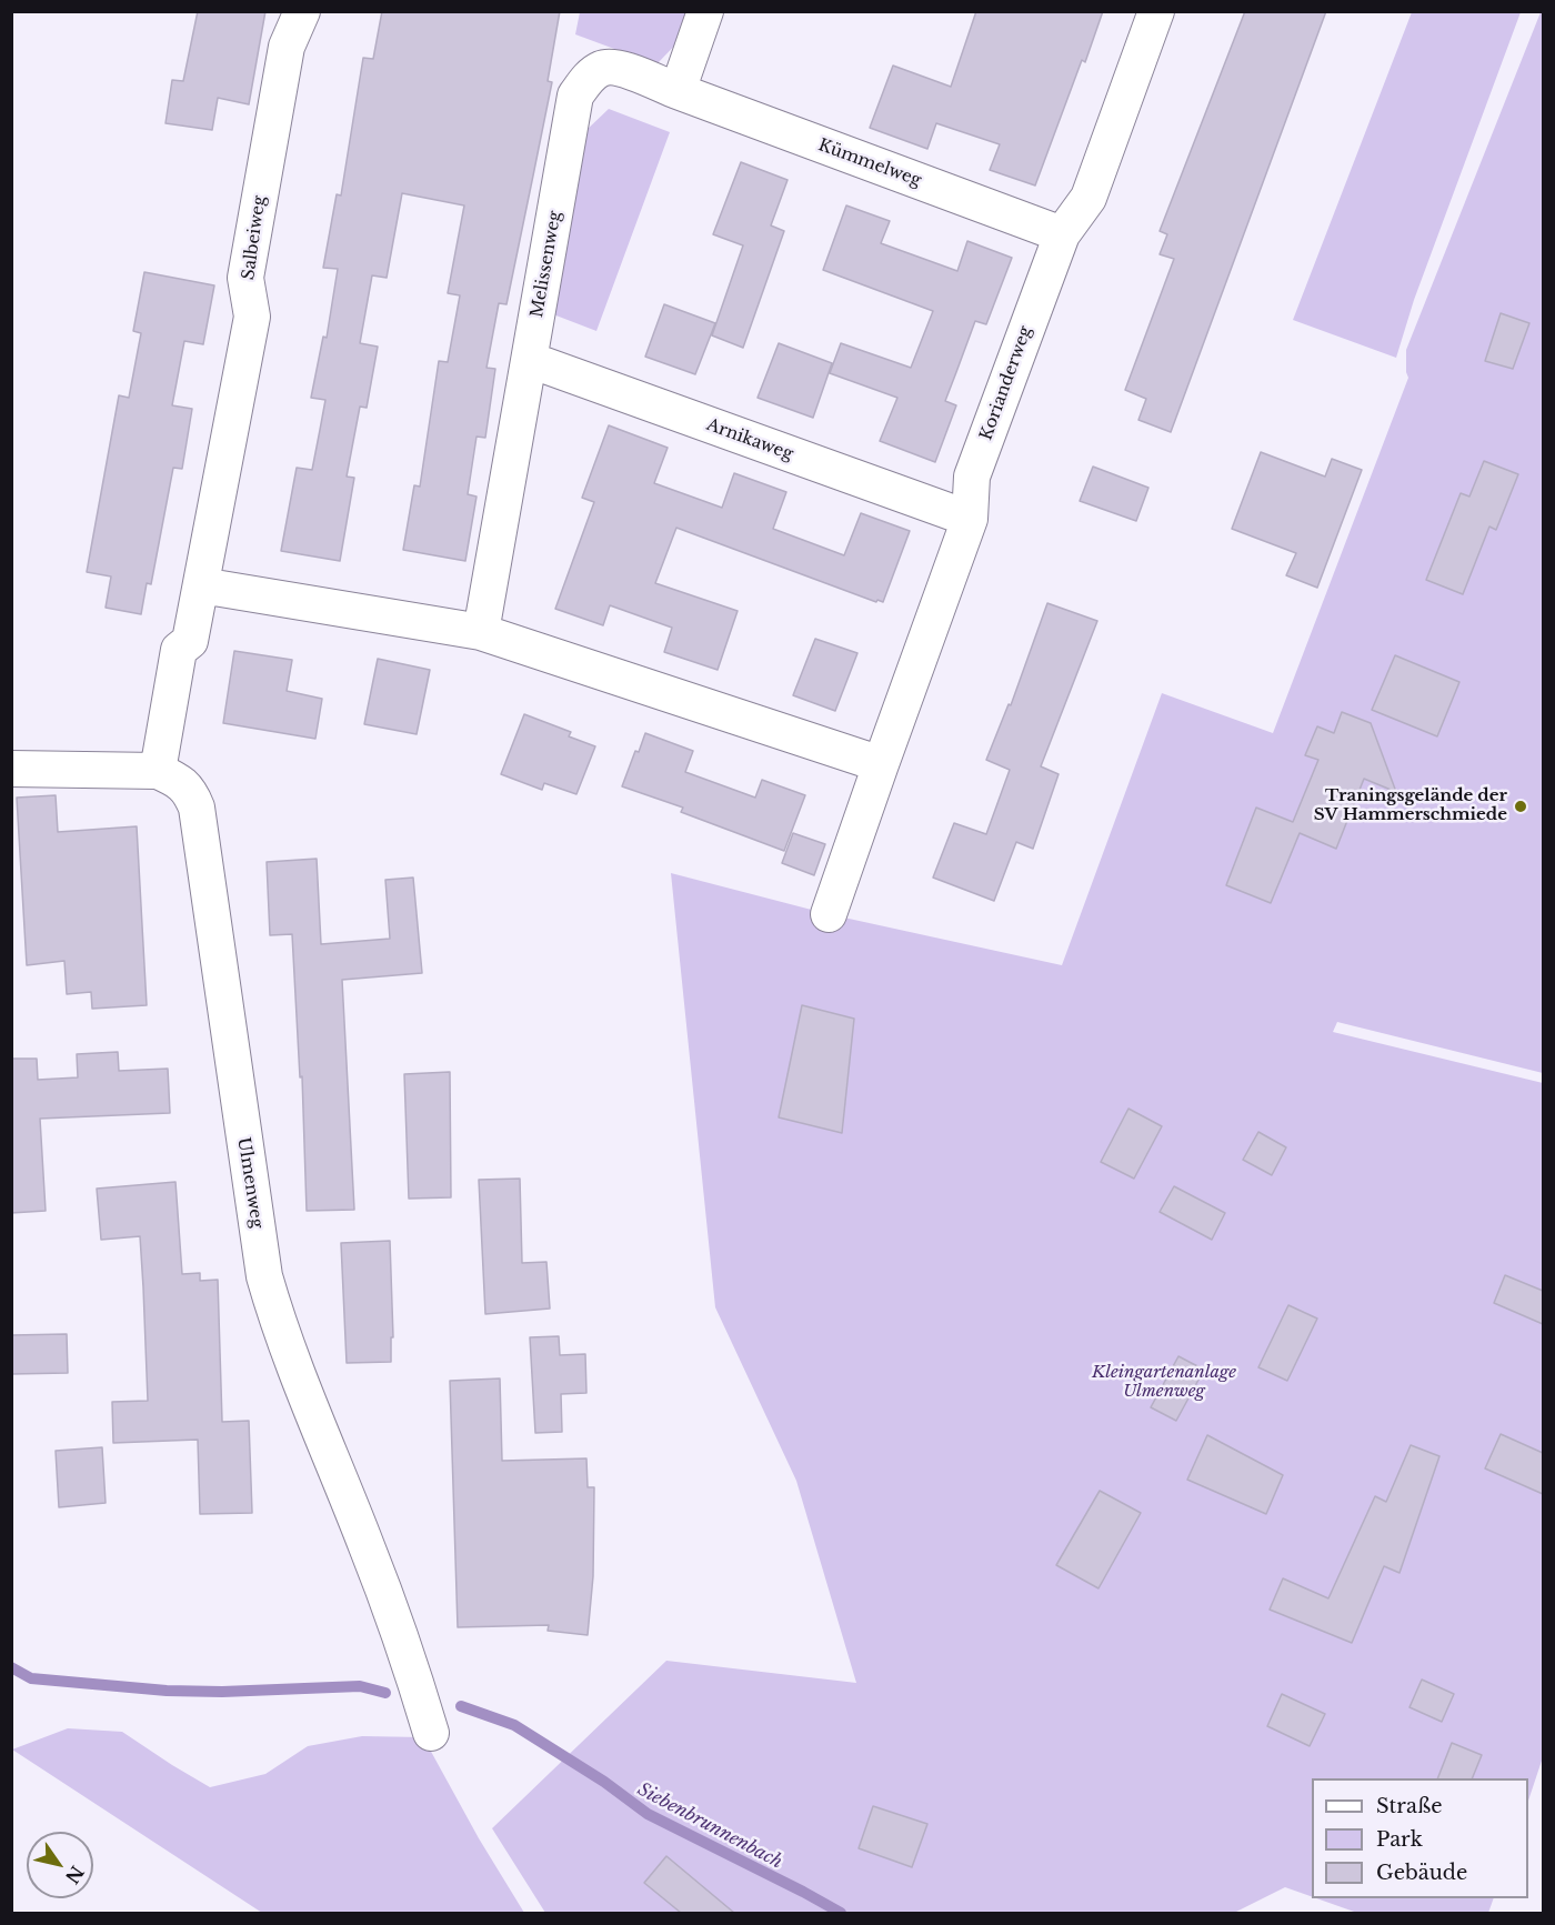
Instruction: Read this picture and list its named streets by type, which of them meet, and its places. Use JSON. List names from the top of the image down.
{
  "streets": {
    "street": [
      "Kümmelweg",
      "Salbeiweg",
      "Melissenweg",
      "Korianderweg",
      "Arnikaweg",
      "Ulmenweg"
    ]
  },
  "crossings": [
    ["Kümmelweg", "Melissenweg"],
    ["Kümmelweg", "Korianderweg"],
    ["Salbeiweg", "Ulmenweg"],
    ["Melissenweg", "Arnikaweg"],
    ["Korianderweg", "Arnikaweg"]
  ],
  "water": ["Siebenbrunnenbach"],
  "parks": ["Kleingartenanlage Ulmenweg"],
  "places": ["Traningsgelände der SV Hammerschmiede"],
  "legend": ["Straße", "Park", "Gebäude"],
  "north": "bottom right"
}
